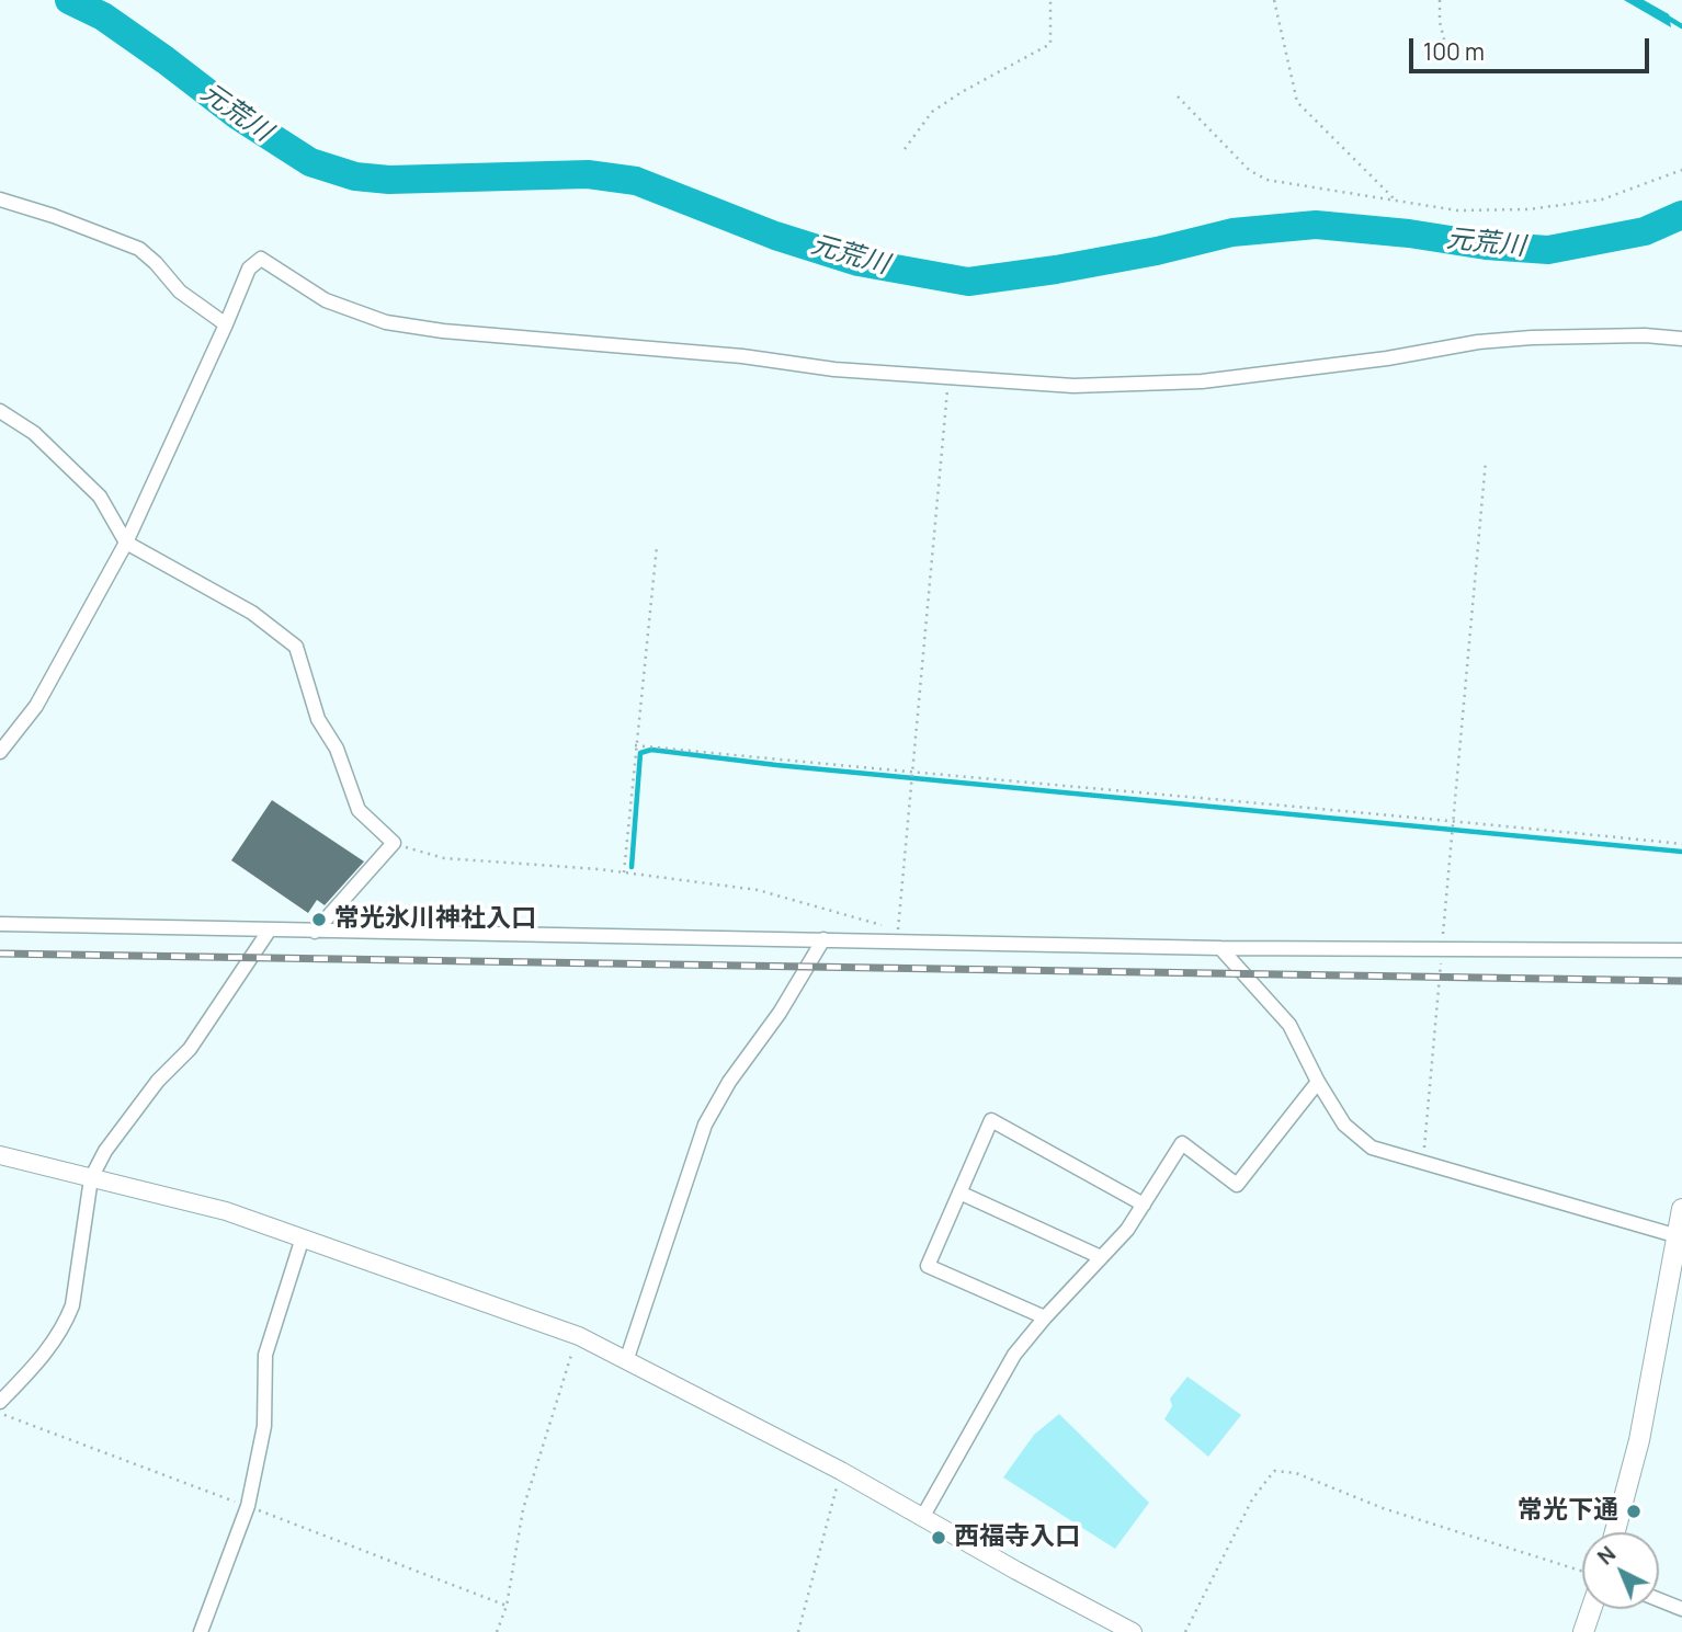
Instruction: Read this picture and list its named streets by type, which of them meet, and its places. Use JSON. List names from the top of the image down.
{
  "water": ["元荒川"],
  "places": ["常光氷川神社入口", "常光下通", "西福寺入口"],
  "scale_bar": "100 m",
  "north": "top left"
}
